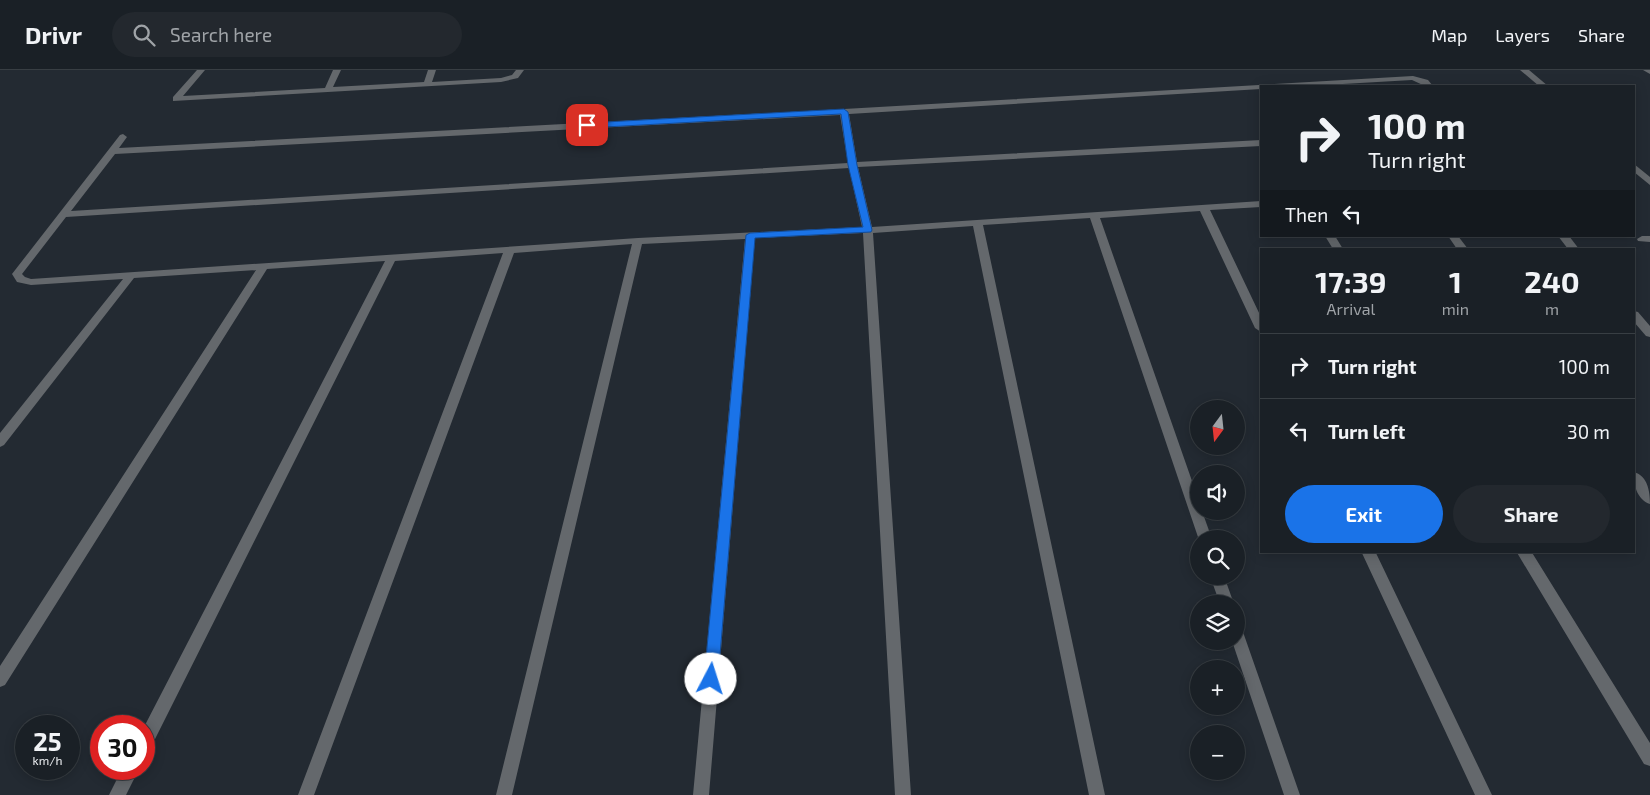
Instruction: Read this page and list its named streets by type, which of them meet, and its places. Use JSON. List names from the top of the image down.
{
  "north": "bottom",
  "page": {
    "header": "Drivr",
    "search": "Search here",
    "nav": ["Map", "Layers", "Share"],
    "turn": ["100 m", "Turn right"],
    "then": "Then",
    "eta": [
      "17:39",
      "Arrival",
      "1",
      "min",
      "240",
      "m"
    ],
    "list": [
      {
        "name": "Turn right",
        "value": "100 m"
      },
      {
        "name": "Turn left",
        "value": "30 m"
      }
    ],
    "map_buttons": ["+", "−"],
    "buttons": ["Exit", "Share"],
    "speed": "25 km/h",
    "limit": "30"
  }
}
